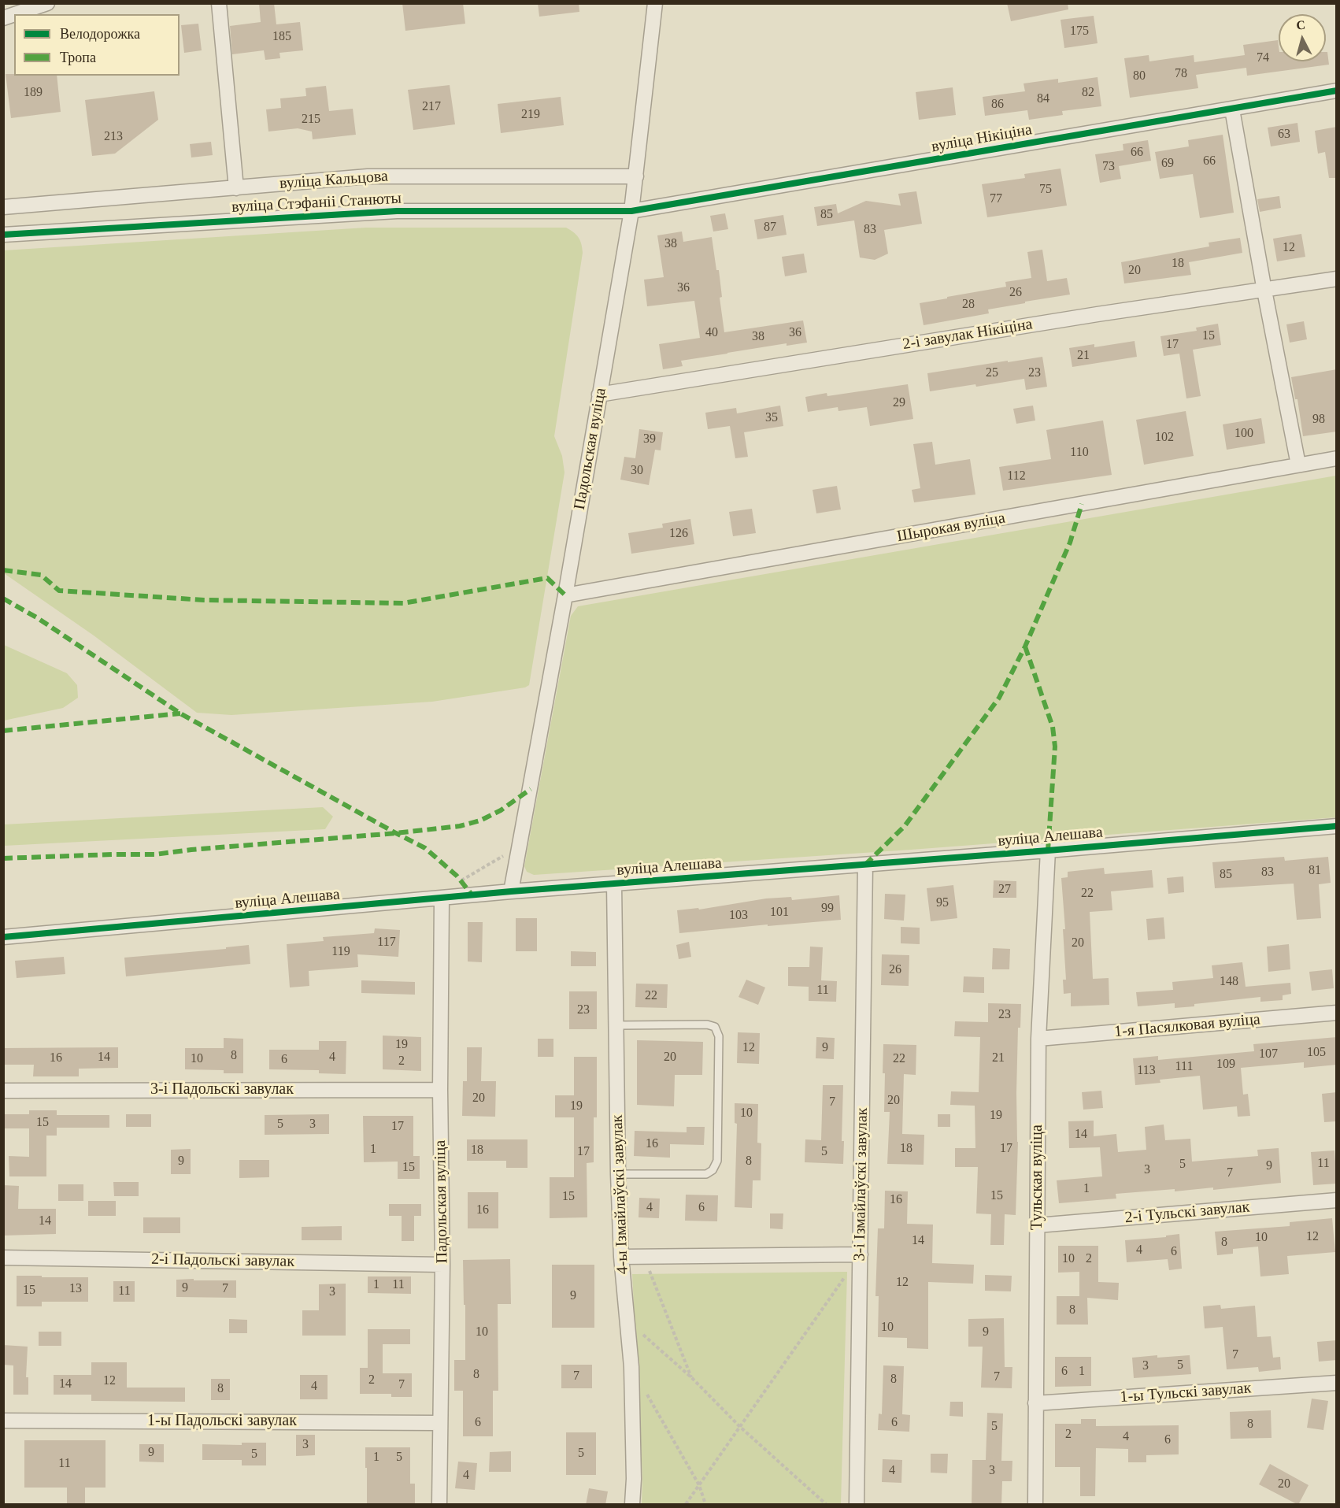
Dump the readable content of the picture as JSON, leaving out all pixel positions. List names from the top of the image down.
{
  "streets": {
    "street": [
      "вуліца Нікіціна",
      "вуліца Кальцова",
      "вуліца Стэфаніі Станюты",
      "2-і завулак Нікіціна",
      "Падольская вуліца",
      "Шырокая вуліца",
      "вуліца Алешава",
      "1-я Пасялковая вуліца",
      "3-і Падольскі завулак",
      "Тульская вуліца",
      "3-і Ізмайлаўскі завулак",
      "4-ы Ізмайлаўскі завулак",
      "2-і Тульскі завулак",
      "2-і Падольскі завулак",
      "1-ы Тульскі завулак",
      "1-ы Падольскі завулак"
    ]
  },
  "crossings": [
    ["вуліца Нікіціна", "вуліца Стэфаніі Станюты"],
    ["вуліца Нікіціна", "Падольская вуліца"],
    ["вуліца Кальцова", "Падольская вуліца"],
    ["вуліца Стэфаніі Станюты", "Падольская вуліца"],
    ["2-і завулак Нікіціна", "Падольская вуліца"],
    ["Падольская вуліца", "Шырокая вуліца"],
    ["Падольская вуліца", "вуліца Алешава"],
    ["Падольская вуліца", "3-і Падольскі завулак"],
    ["Падольская вуліца", "2-і Падольскі завулак"],
    ["Падольская вуліца", "1-ы Падольскі завулак"],
    ["вуліца Алешава", "Тульская вуліца"],
    ["вуліца Алешава", "3-і Ізмайлаўскі завулак"],
    ["вуліца Алешава", "4-ы Ізмайлаўскі завулак"],
    ["1-я Пасялковая вуліца", "Тульская вуліца"],
    ["Тульская вуліца", "2-і Тульскі завулак"],
    ["Тульская вуліца", "1-ы Тульскі завулак"]
  ],
  "house_numbers": [
    "175",
    "185",
    "74",
    "78",
    "80",
    "189",
    "82",
    "84",
    "86",
    "217",
    "219",
    "215",
    "63",
    "213",
    "66",
    "66",
    "69",
    "73",
    "75",
    "77",
    "85",
    "87",
    "83",
    "38",
    "12",
    "18",
    "20",
    "36",
    "26",
    "28",
    "40",
    "36",
    "15",
    "38",
    "17",
    "21",
    "25",
    "23",
    "29",
    "35",
    "98",
    "100",
    "102",
    "39",
    "110",
    "30",
    "112",
    "126",
    "81",
    "83",
    "85",
    "27",
    "22",
    "95",
    "99",
    "101",
    "103",
    "117",
    "20",
    "119",
    "26",
    "148",
    "11",
    "22",
    "23",
    "23",
    "19",
    "12",
    "9",
    "105",
    "107",
    "8",
    "14",
    "4",
    "20",
    "16",
    "21",
    "10",
    "22",
    "6",
    "2",
    "109",
    "111",
    "113",
    "20",
    "20",
    "7",
    "19",
    "10",
    "19",
    "15",
    "5",
    "3",
    "17",
    "14",
    "16",
    "18",
    "17",
    "1",
    "18",
    "17",
    "5",
    "9",
    "8",
    "11",
    "5",
    "9",
    "15",
    "3",
    "7",
    "1",
    "15",
    "15",
    "16",
    "4",
    "6",
    "16",
    "14",
    "12",
    "10",
    "14",
    "8",
    "4",
    "6",
    "10",
    "2",
    "12",
    "1",
    "11",
    "9",
    "13",
    "7",
    "15",
    "11",
    "3",
    "9",
    "8",
    "10",
    "10",
    "9",
    "7",
    "5",
    "3",
    "6",
    "1",
    "8",
    "7",
    "7",
    "8",
    "2",
    "12",
    "14",
    "7",
    "4",
    "8",
    "6",
    "6",
    "8",
    "5",
    "2",
    "4",
    "6",
    "3",
    "9",
    "5",
    "5",
    "1",
    "5",
    "11",
    "4",
    "3",
    "4",
    "20"
  ],
  "legend": ["Велодорожка", "Тропа"],
  "north": "top"
}
